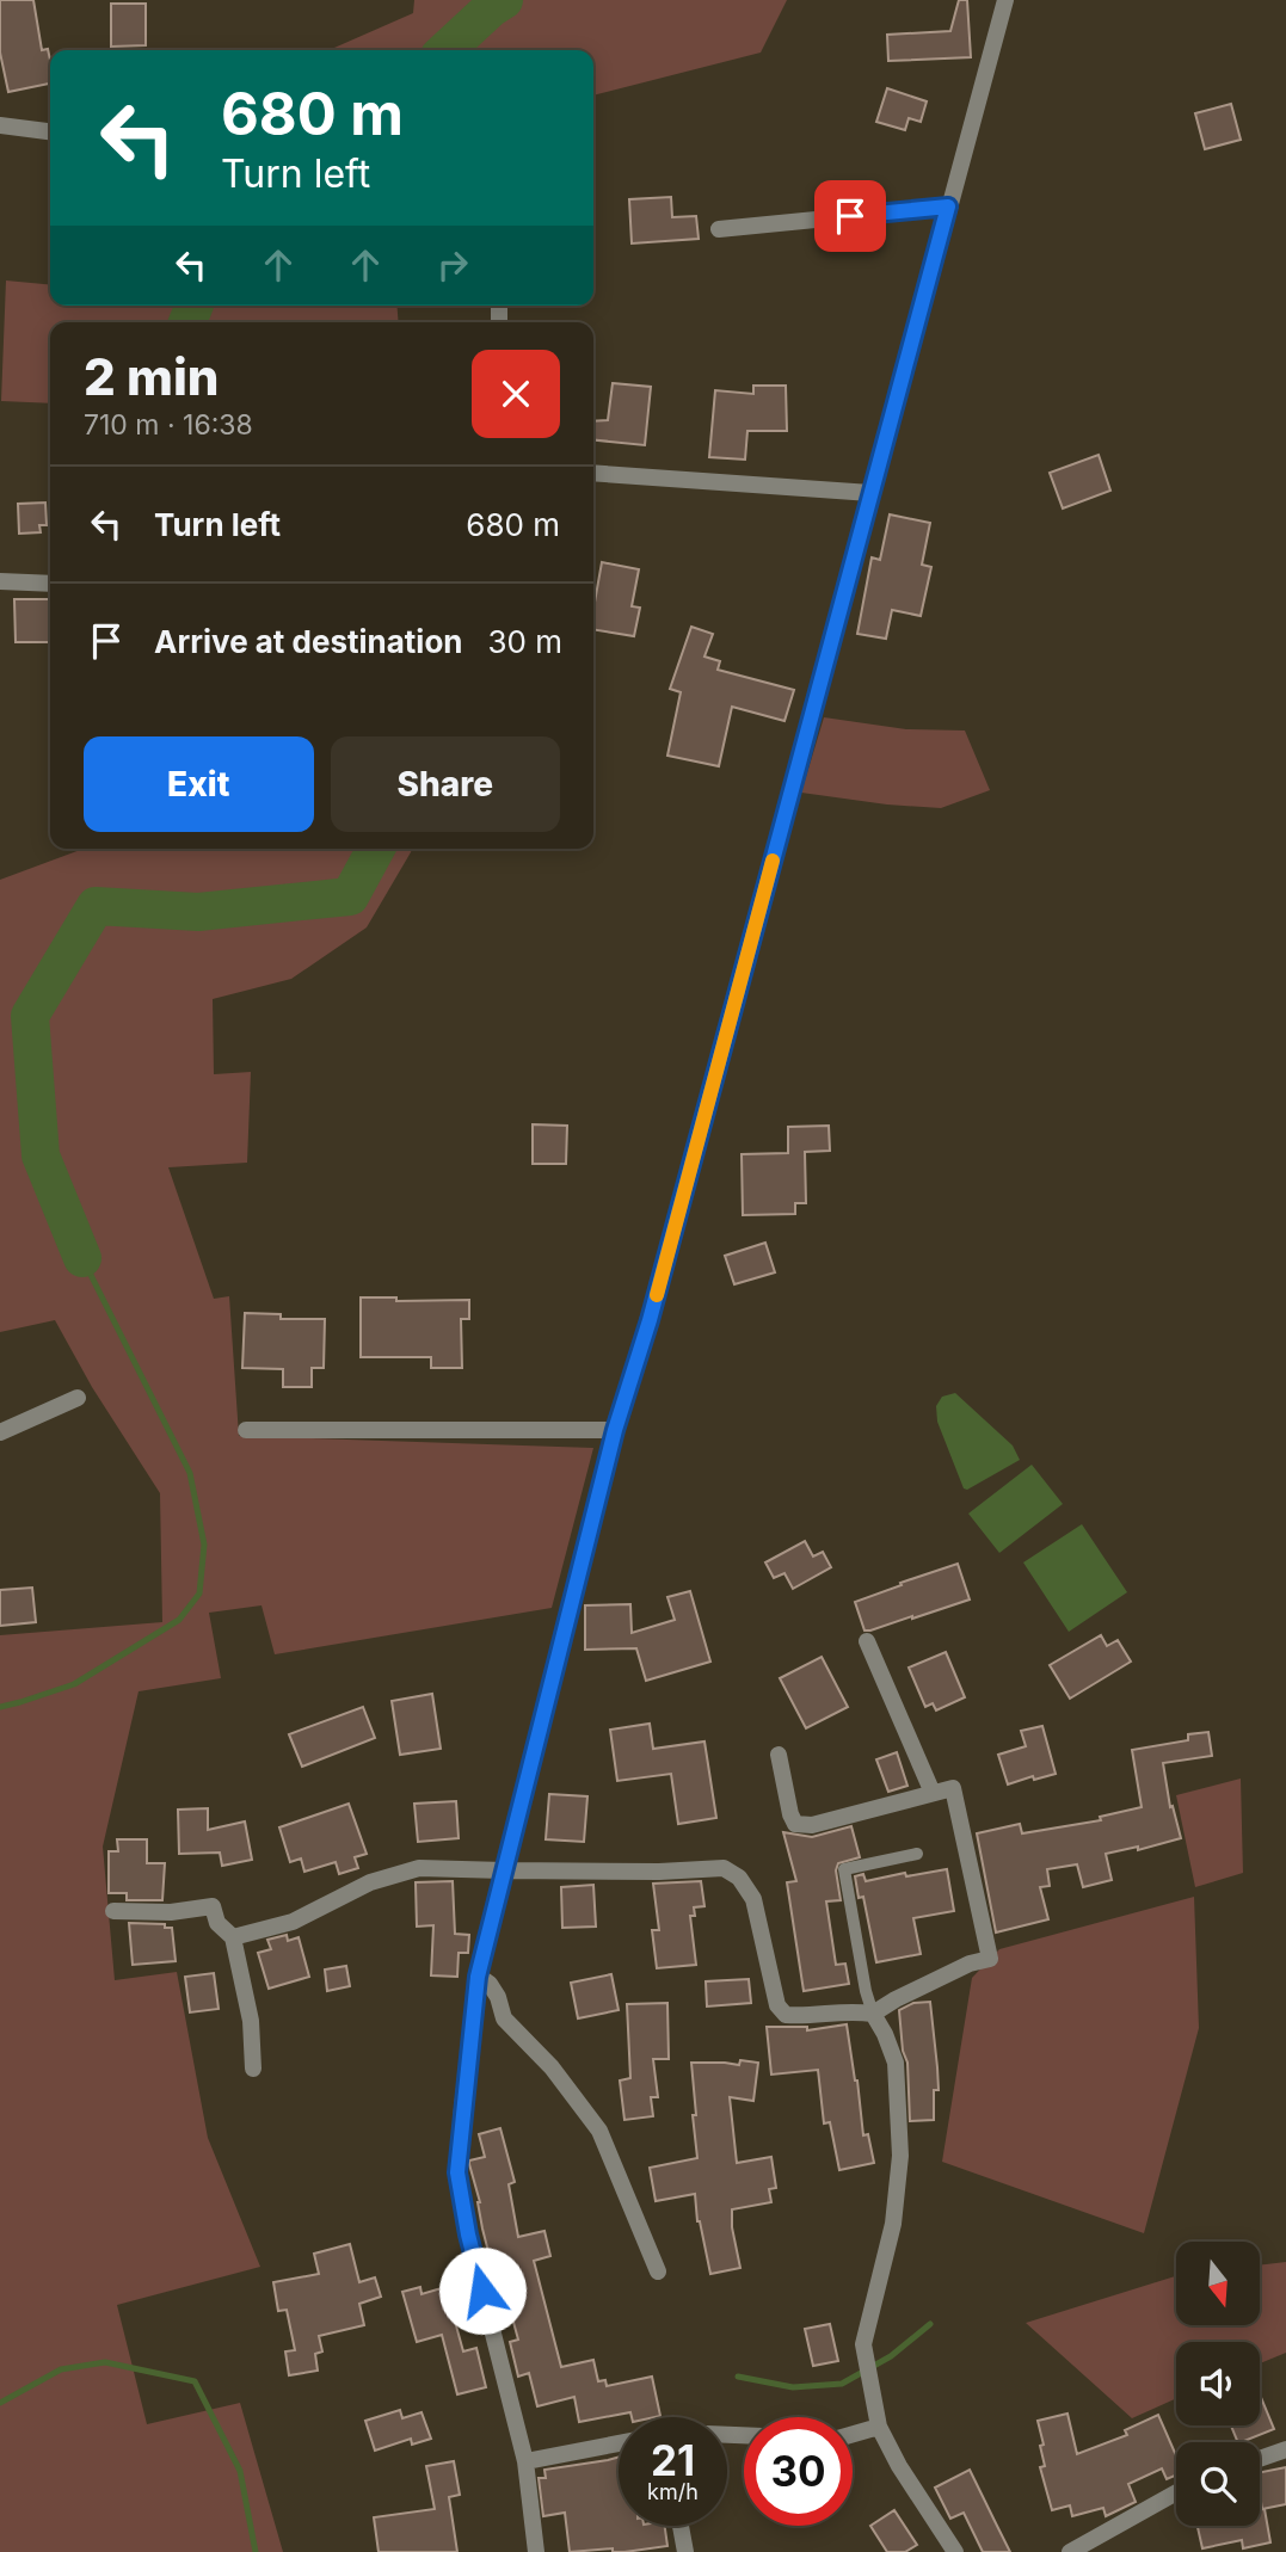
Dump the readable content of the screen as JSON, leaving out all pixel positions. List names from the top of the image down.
{
  "north": "bottom",
  "page": {
    "turn": ["680 m", "Turn left"],
    "heading": ["2 min", "710 m · 16:38"],
    "list": [
      {
        "name": "Turn left",
        "value": "680 m"
      },
      {
        "name": "Arrive at destination",
        "value": "30 m"
      }
    ],
    "buttons": ["Exit", "Share"],
    "speed": "21 km/h",
    "limit": "30"
  }
}
